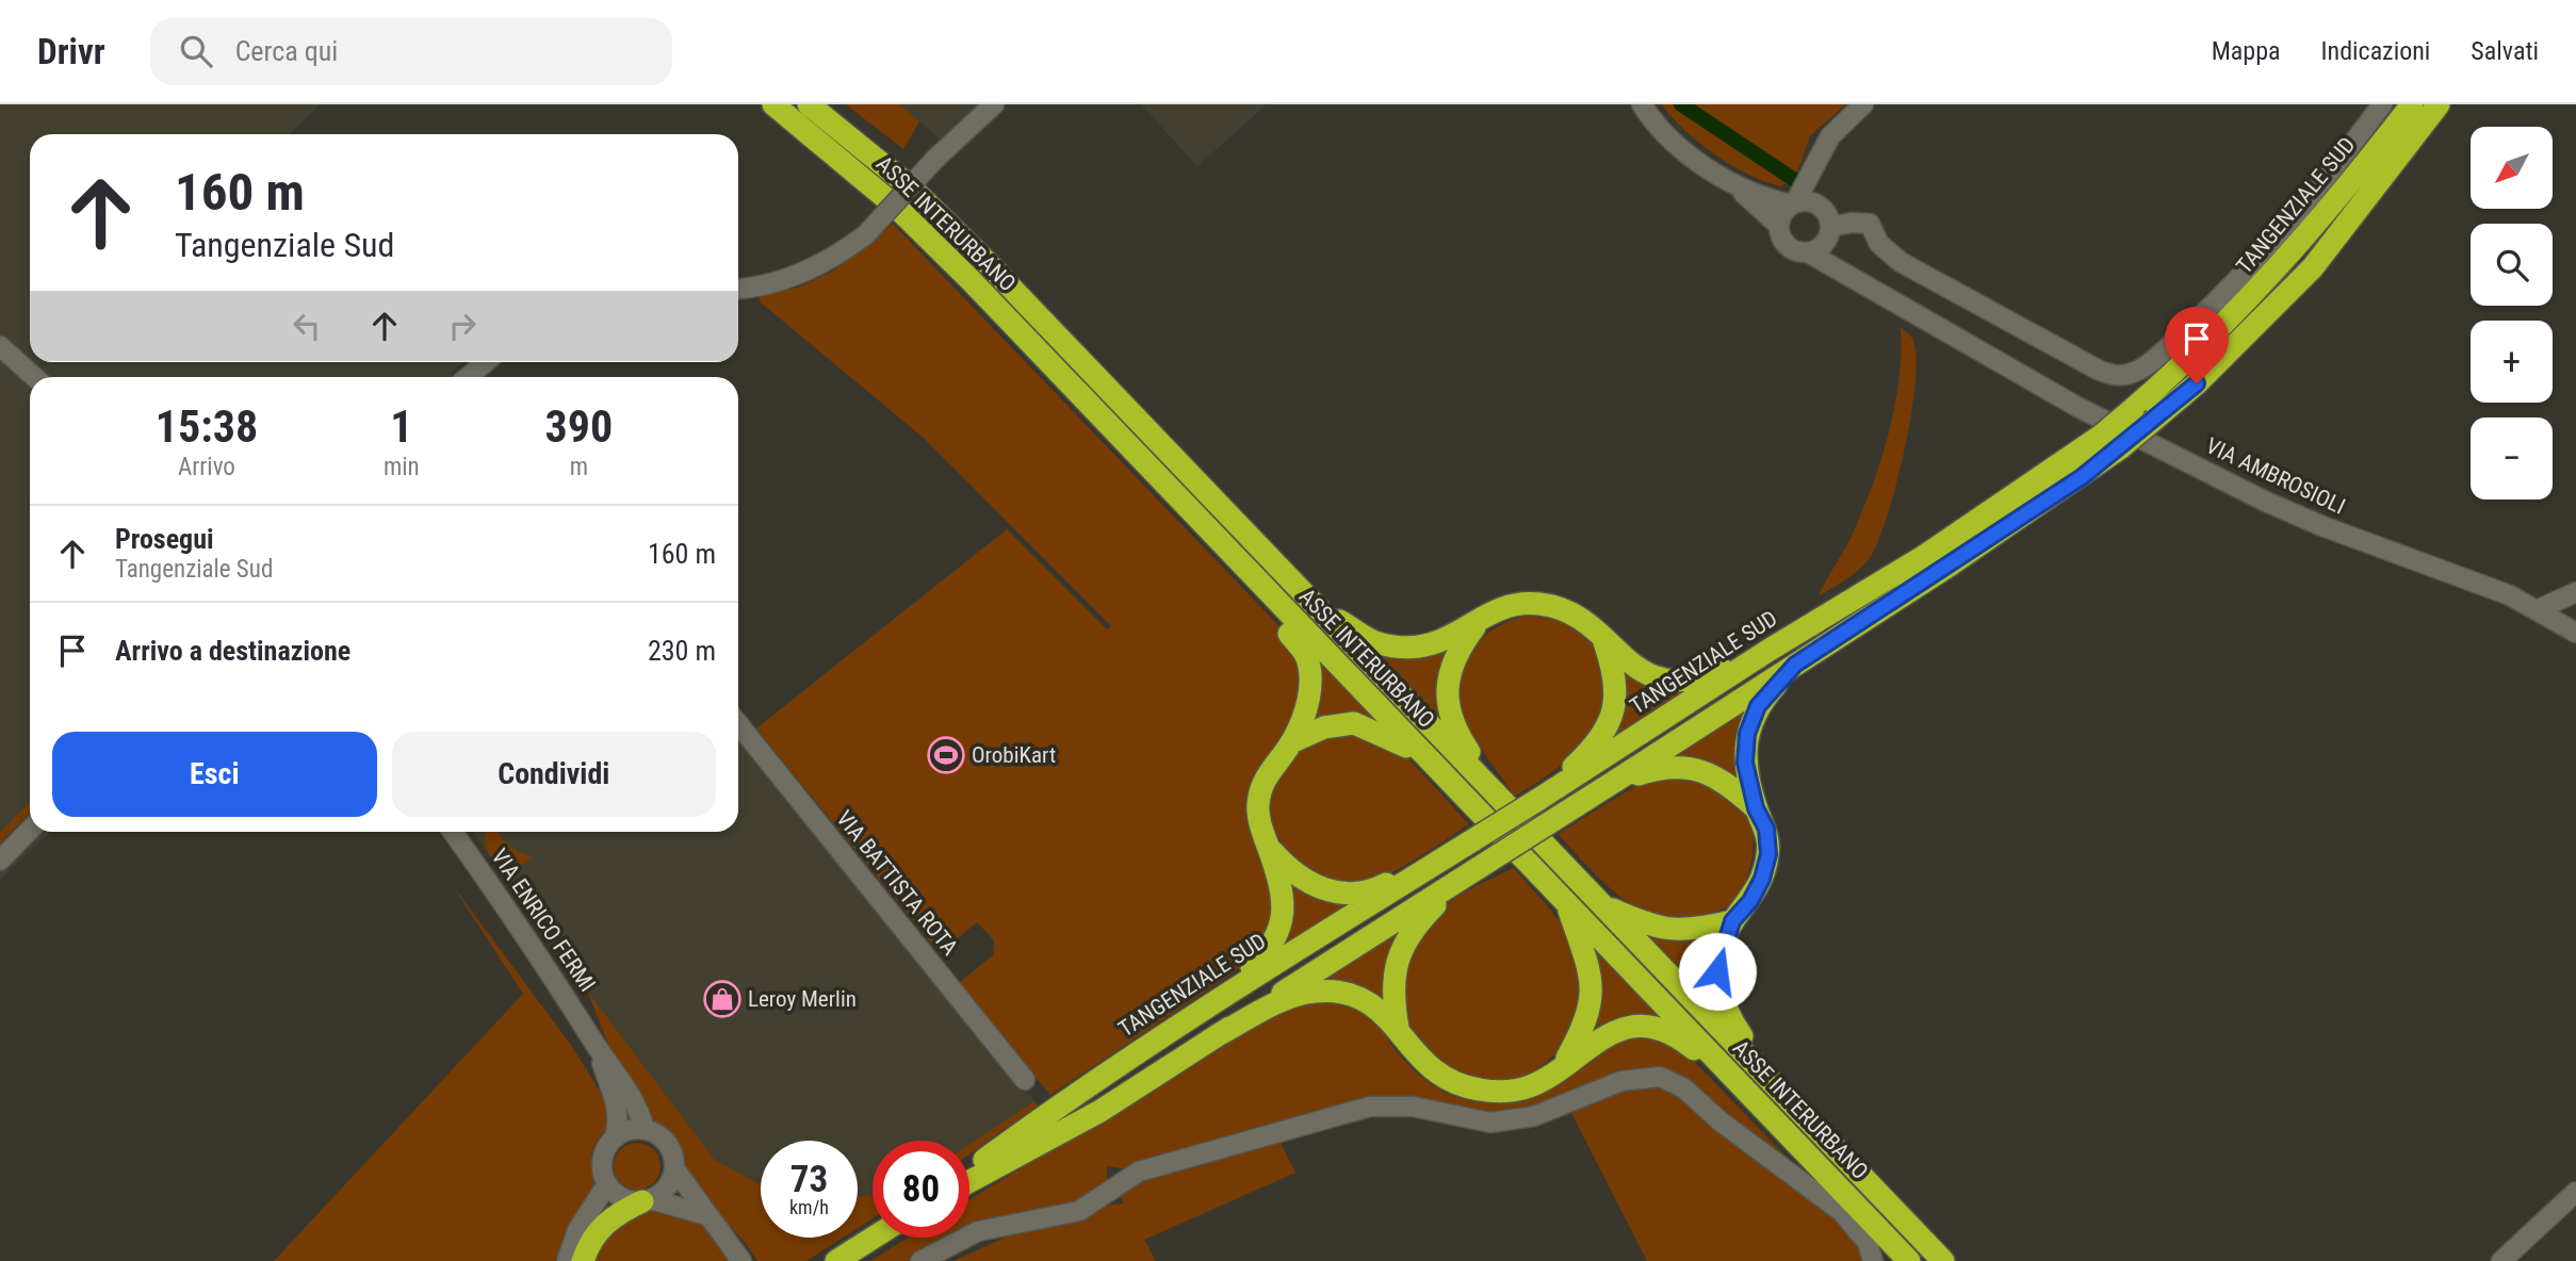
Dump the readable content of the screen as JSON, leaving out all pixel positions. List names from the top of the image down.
{
  "streets": {
    "highway": ["TANGENZIALE SUD", "ASSE INTERURBANO"],
    "street": ["VIA AMBROSIOLI", "VIA BATTISTA ROTA", "VIA ENRICO FERMI"]
  },
  "places": {
    "sports": ["OrobiKart"],
    "shop": ["Leroy Merlin"]
  },
  "north": "bottom left",
  "page": {
    "header": "Drivr",
    "search": "Cerca qui",
    "nav": ["Mappa", "Indicazioni", "Salvati"],
    "map_buttons": ["+", "−"],
    "turn": ["160 m", "Tangenziale Sud"],
    "eta": [
      "15:38",
      "Arrivo",
      "1",
      "min",
      "390",
      "m"
    ],
    "list": [
      {
        "name": "Prosegui",
        "note": "Tangenziale Sud",
        "value": "160 m"
      },
      {
        "name": "Arrivo a destinazione",
        "value": "230 m"
      }
    ],
    "buttons": ["Esci", "Condividi"],
    "speed": "73 km/h",
    "limit": "80"
  }
}
